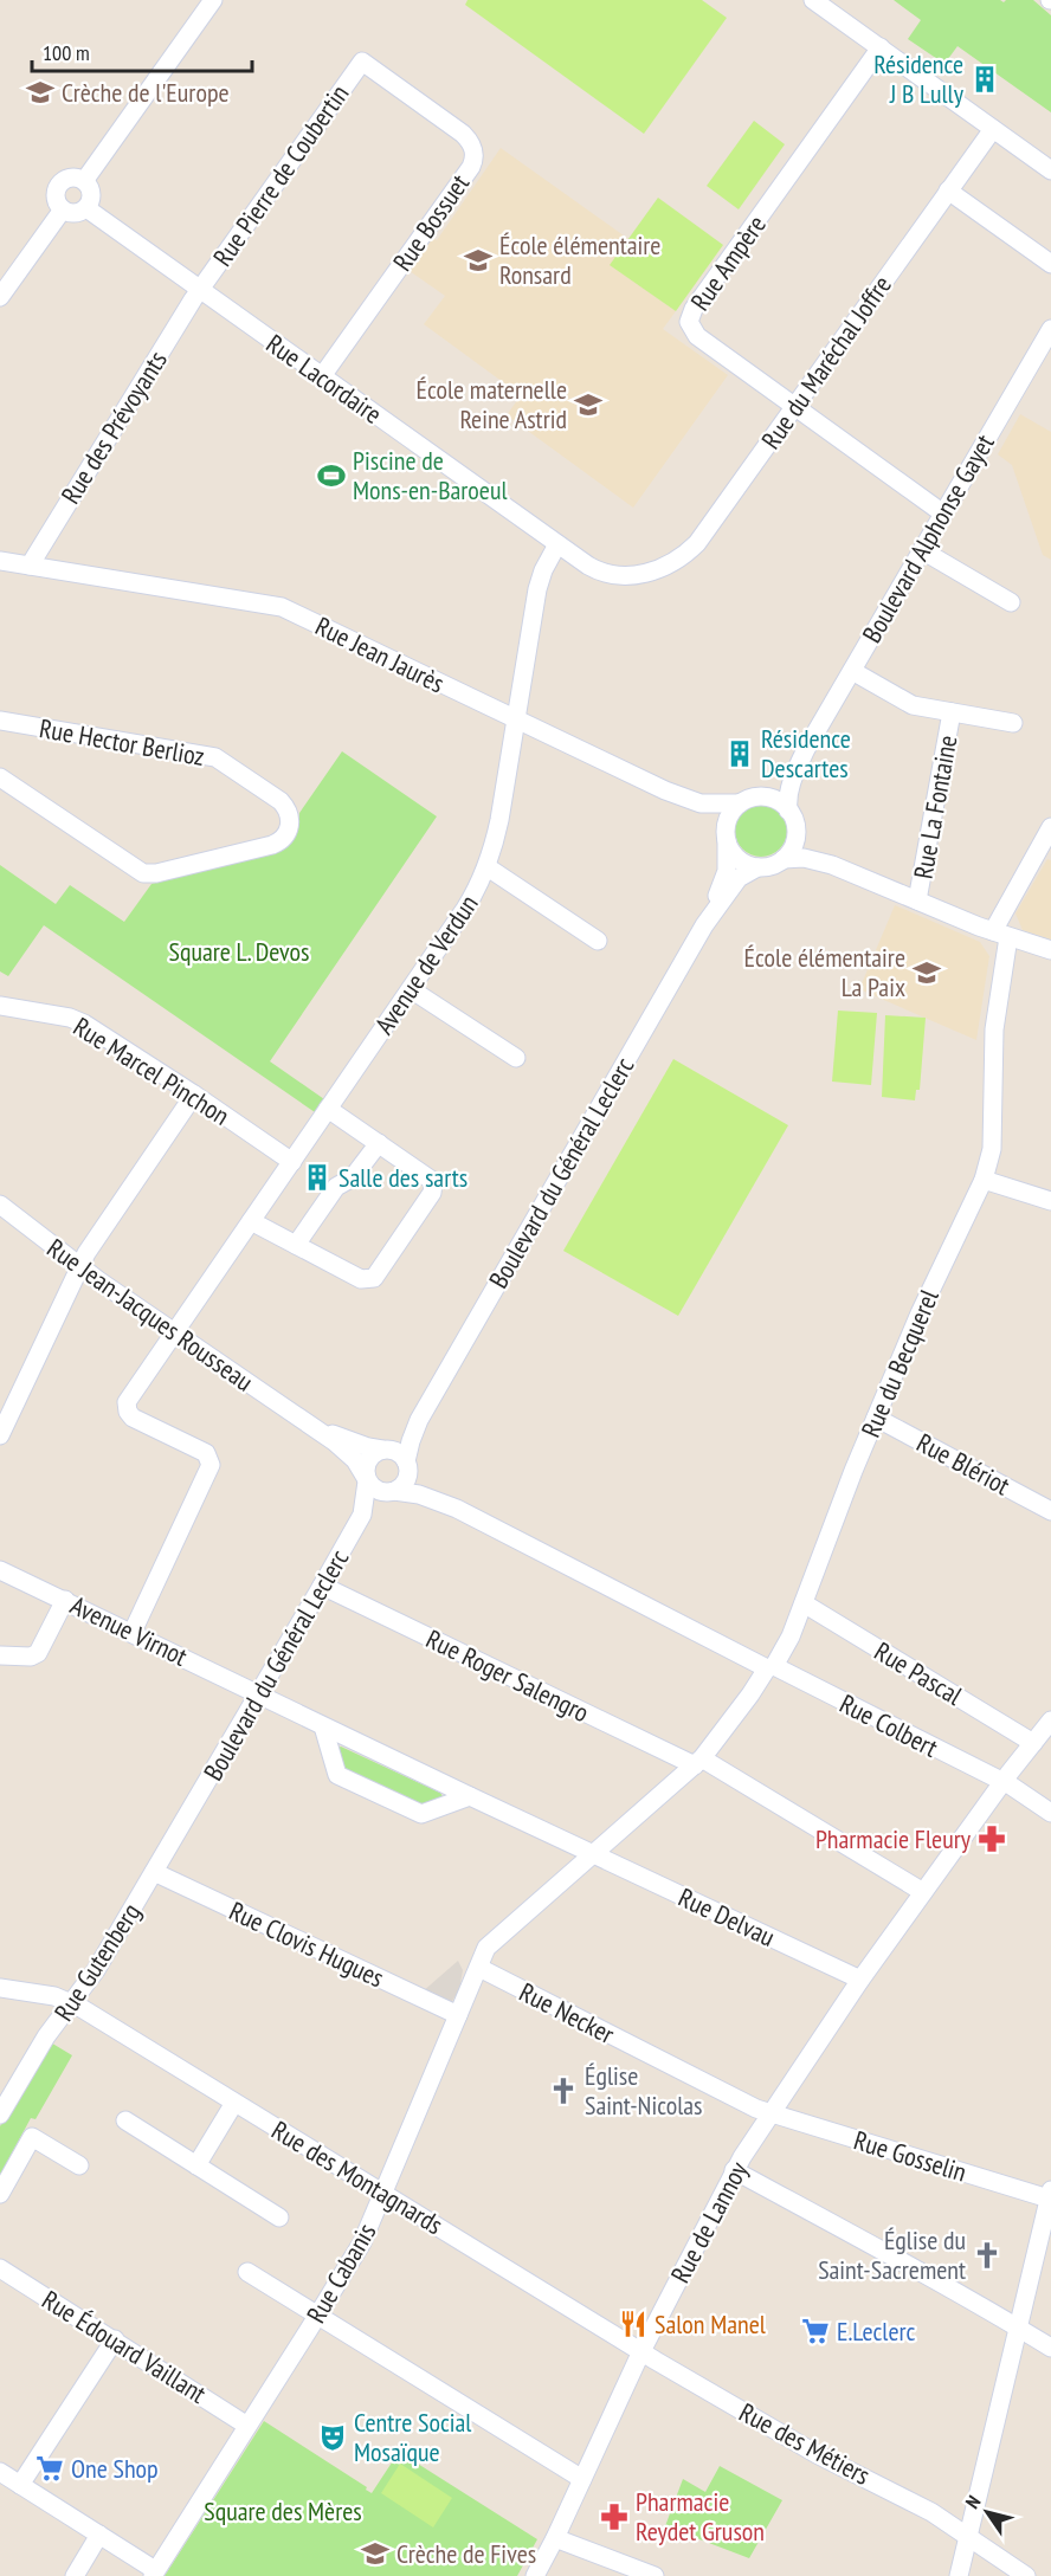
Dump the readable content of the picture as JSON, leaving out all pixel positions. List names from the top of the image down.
{
  "streets": {
    "street": [
      "Rue Pierre de Coubertin",
      "Rue Bossuet",
      "Rue Ampère",
      "Rue du Maréchal Joffre",
      "Rue Lacordaire",
      "Rue des Prévoyants",
      "Boulevard Alphonse Gayet",
      "Rue Jean Jaurès",
      "Rue Hector Berlioz",
      "Rue La Fontaine",
      "Avenue de Verdun",
      "Rue Marcel Pinchon",
      "Boulevard du Général Leclerc",
      "Rue Jean-Jacques Rousseau",
      "Rue du Becquerel",
      "Rue Blériot",
      "Avenue Virnot",
      "Rue Pascal",
      "Rue Roger Salengro",
      "Rue Colbert",
      "Rue Delvau",
      "Rue Clovis Hugues",
      "Rue Gutenberg",
      "Rue Necker",
      "Rue Gosselin",
      "Rue des Montagnards",
      "Rue de Lannoy",
      "Rue Cabanis",
      "Rue Édouard Vaillant",
      "Rue des Métiers"
    ]
  },
  "crossings": [
    ["Rue Pierre de Coubertin", "Rue Bossuet"],
    ["Rue Pierre de Coubertin", "Rue Lacordaire"],
    ["Rue Pierre de Coubertin", "Rue des Prévoyants"],
    ["Rue Bossuet", "Rue Lacordaire"],
    ["Rue Ampère", "Rue du Maréchal Joffre"],
    ["Rue Ampère", "Boulevard Alphonse Gayet"],
    ["Rue du Maréchal Joffre", "Rue Lacordaire"],
    ["Rue Lacordaire", "Rue des Prévoyants"],
    ["Rue Lacordaire", "Avenue de Verdun"],
    ["Rue des Prévoyants", "Rue Jean Jaurès"],
    ["Boulevard Alphonse Gayet", "Rue Jean Jaurès"],
    ["Boulevard Alphonse Gayet", "Boulevard du Général Leclerc"],
    ["Rue Jean Jaurès", "Avenue de Verdun"],
    ["Rue Jean Jaurès", "Boulevard du Général Leclerc"],
    ["Avenue de Verdun", "Rue Marcel Pinchon"],
    ["Avenue de Verdun", "Rue Jean-Jacques Rousseau"],
    ["Avenue de Verdun", "Avenue Virnot"],
    ["Boulevard du Général Leclerc", "Rue Jean-Jacques Rousseau"],
    ["Boulevard du Général Leclerc", "Avenue Virnot"],
    ["Boulevard du Général Leclerc", "Rue Roger Salengro"],
    ["Boulevard du Général Leclerc", "Rue Gutenberg"],
    ["Rue du Becquerel", "Rue Blériot"],
    ["Rue du Becquerel", "Rue Pascal"],
    ["Rue du Becquerel", "Rue Roger Salengro"],
    ["Rue du Becquerel", "Rue Colbert"],
    ["Rue du Becquerel", "Rue Delvau"],
    ["Rue du Becquerel", "Rue Cabanis"],
    ["Avenue Virnot", "Rue Delvau"],
    ["Rue Pascal", "Rue de Lannoy"],
    ["Rue Roger Salengro", "Rue de Lannoy"],
    ["Rue Colbert", "Rue de Lannoy"],
    ["Rue Delvau", "Rue de Lannoy"],
    ["Rue Clovis Hugues", "Rue Gutenberg"],
    ["Rue Clovis Hugues", "Rue Cabanis"],
    ["Rue Gutenberg", "Rue des Montagnards"],
    ["Rue Necker", "Rue Gosselin"],
    ["Rue Necker", "Rue de Lannoy"],
    ["Rue Necker", "Rue Cabanis"],
    ["Rue Gosselin", "Rue de Lannoy"],
    ["Rue des Montagnards", "Rue de Lannoy"],
    ["Rue des Montagnards", "Rue Cabanis"],
    ["Rue des Montagnards", "Rue des Métiers"],
    ["Rue de Lannoy", "Rue des Métiers"],
    ["Rue Cabanis", "Rue Édouard Vaillant"]
  ],
  "parks": ["Square L. Devos", "Square des Mères"],
  "places": {
    "building": ["Résidence J B Lully", "Résidence Descartes", "Salle des sarts"],
    "school or university": [
      "Crèche de l'Europe",
      "École élémentaire Ronsard",
      "École maternelle Reine Astrid",
      "École élémentaire La Paix",
      "Crèche de Fives"
    ],
    "sports": ["Piscine de Mons-en-Baroeul"],
    "pharmacy": ["Pharmacie Fleury", "Pharmacie Reydet Gruson"],
    "church": ["Église Saint-Nicolas", "Église du Saint-Sacrement"],
    "restaurant": ["Salon Manel"],
    "supermarket": ["E.Leclerc", "One Shop"],
    "theatre": ["Centre Social Mosaïque"]
  },
  "scale_bar": "100 m",
  "north": "top left"
}
